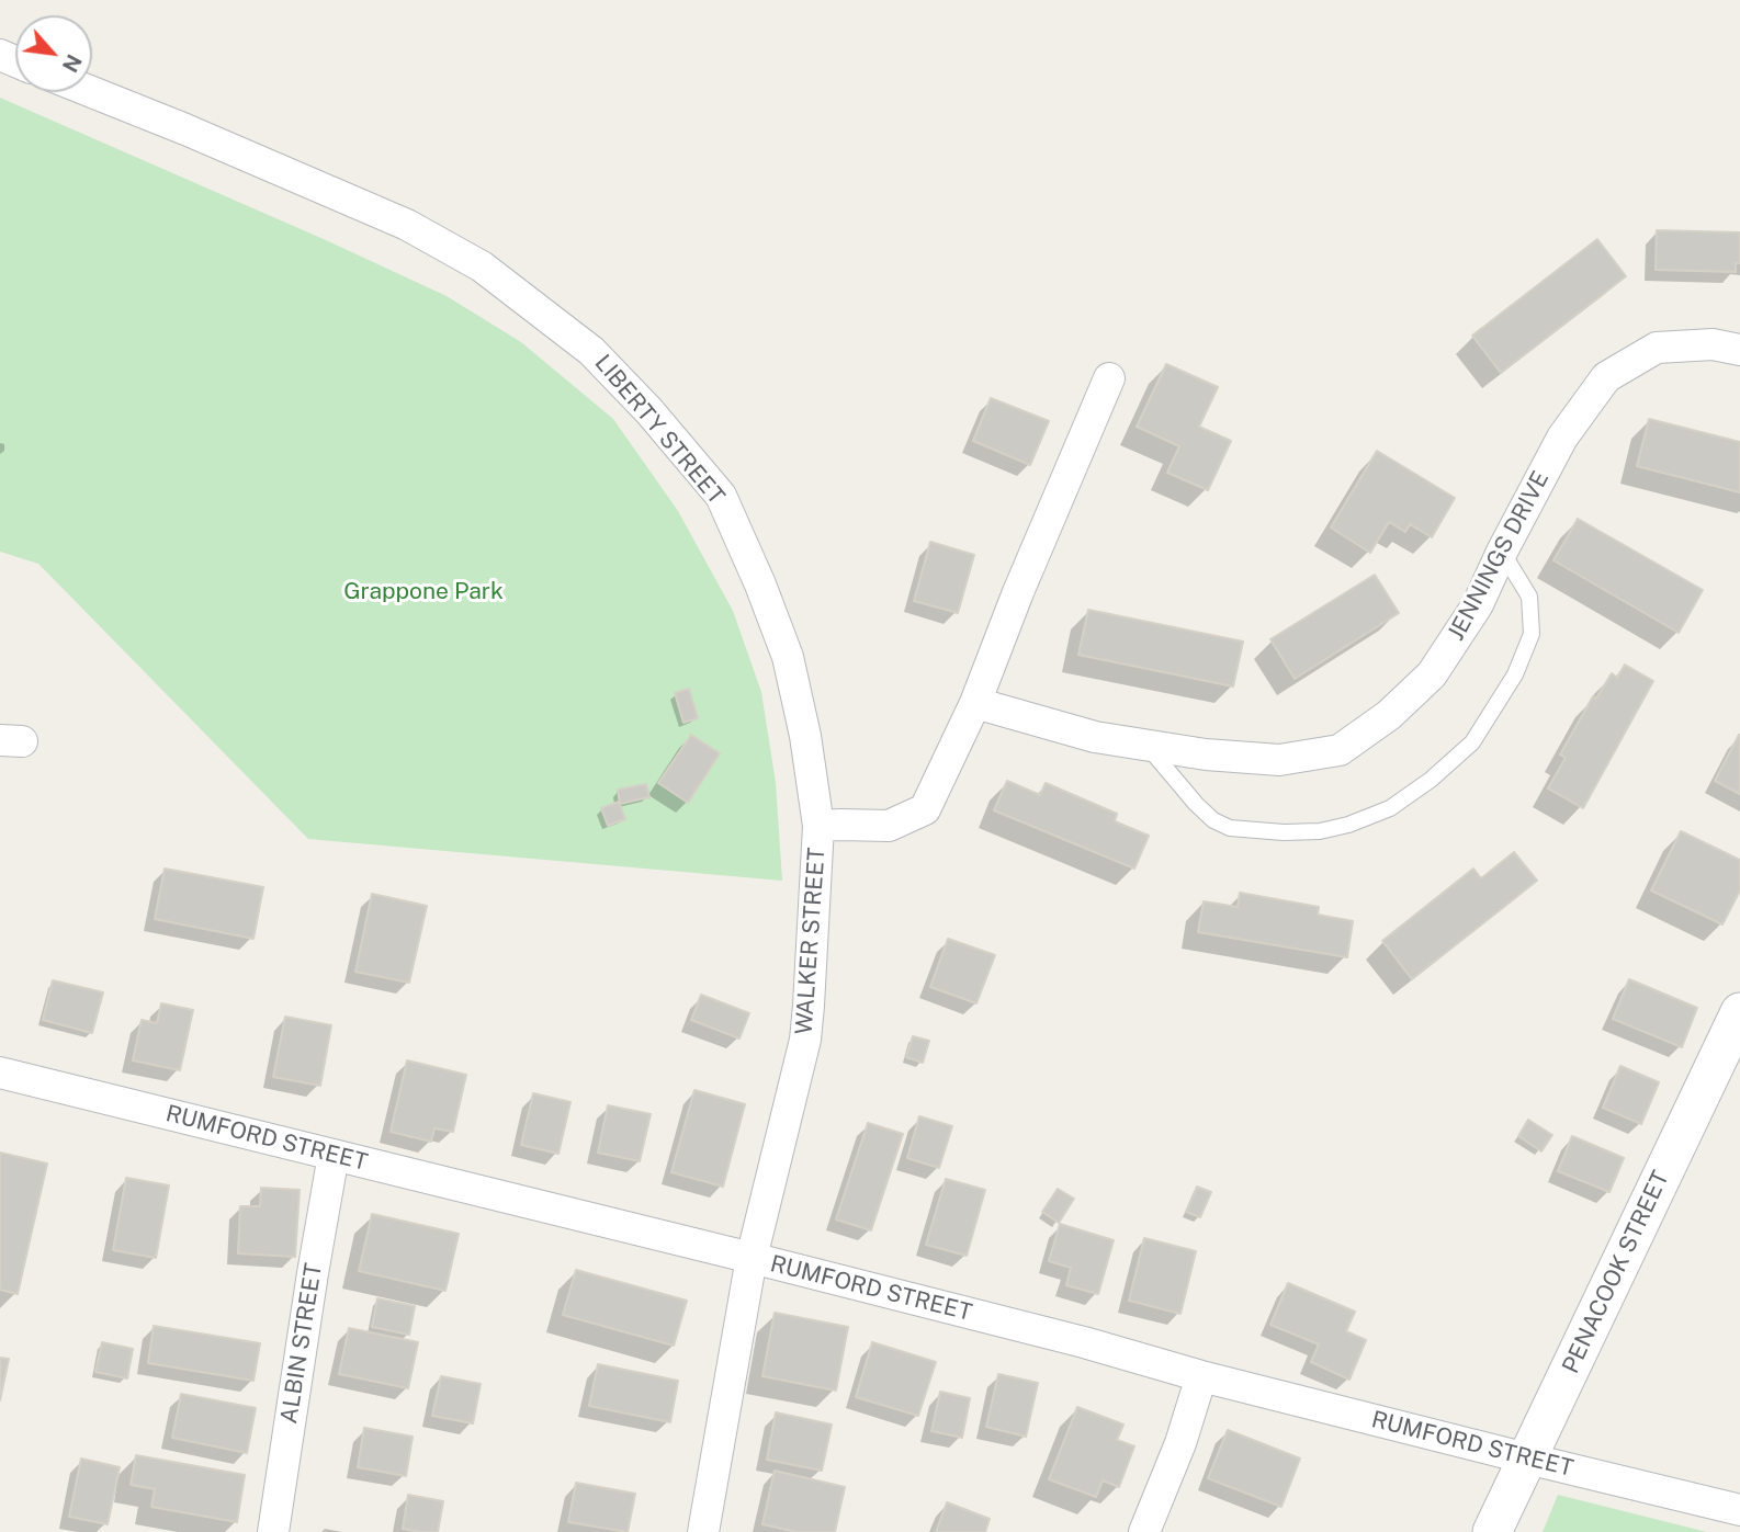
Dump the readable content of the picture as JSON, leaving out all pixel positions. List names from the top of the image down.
{
  "streets": {
    "street": [
      "LIBERTY STREET",
      "JENNINGS DRIVE",
      "WALKER STREET",
      "RUMFORD STREET",
      "PENACOOK STREET",
      "ALBIN STREET"
    ]
  },
  "crossings": [
    ["LIBERTY STREET", "WALKER STREET"],
    ["JENNINGS DRIVE", "WALKER STREET"],
    ["WALKER STREET", "RUMFORD STREET"],
    ["RUMFORD STREET", "PENACOOK STREET"],
    ["RUMFORD STREET", "ALBIN STREET"]
  ],
  "parks": ["Grappone Park"],
  "north": "bottom right"
}
